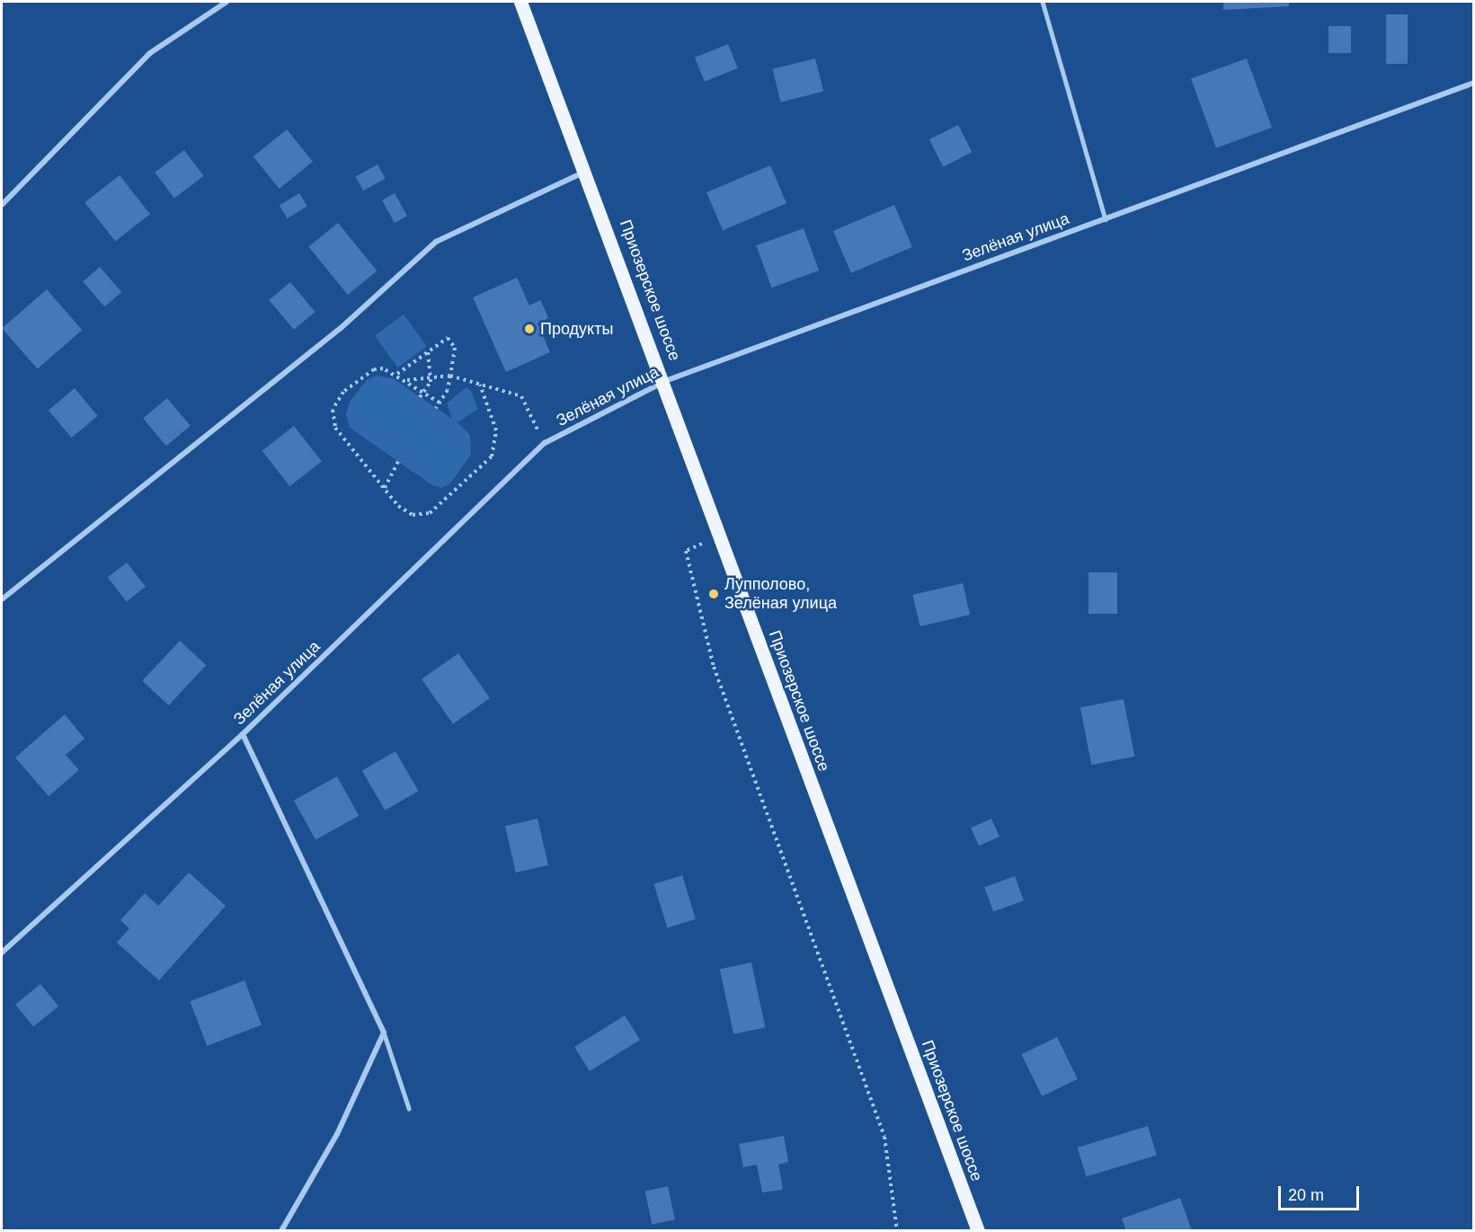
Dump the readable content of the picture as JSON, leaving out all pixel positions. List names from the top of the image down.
{
  "streets": {
    "main road": ["Приозерское шоссе"],
    "street": ["Зелёная улица"]
  },
  "crossings": [
    ["Зелёная улица", "Приозерское шоссе"]
  ],
  "places": ["Продукты", "Лупполово, Зелёная улица"],
  "scale_bar": "20 m"
}
